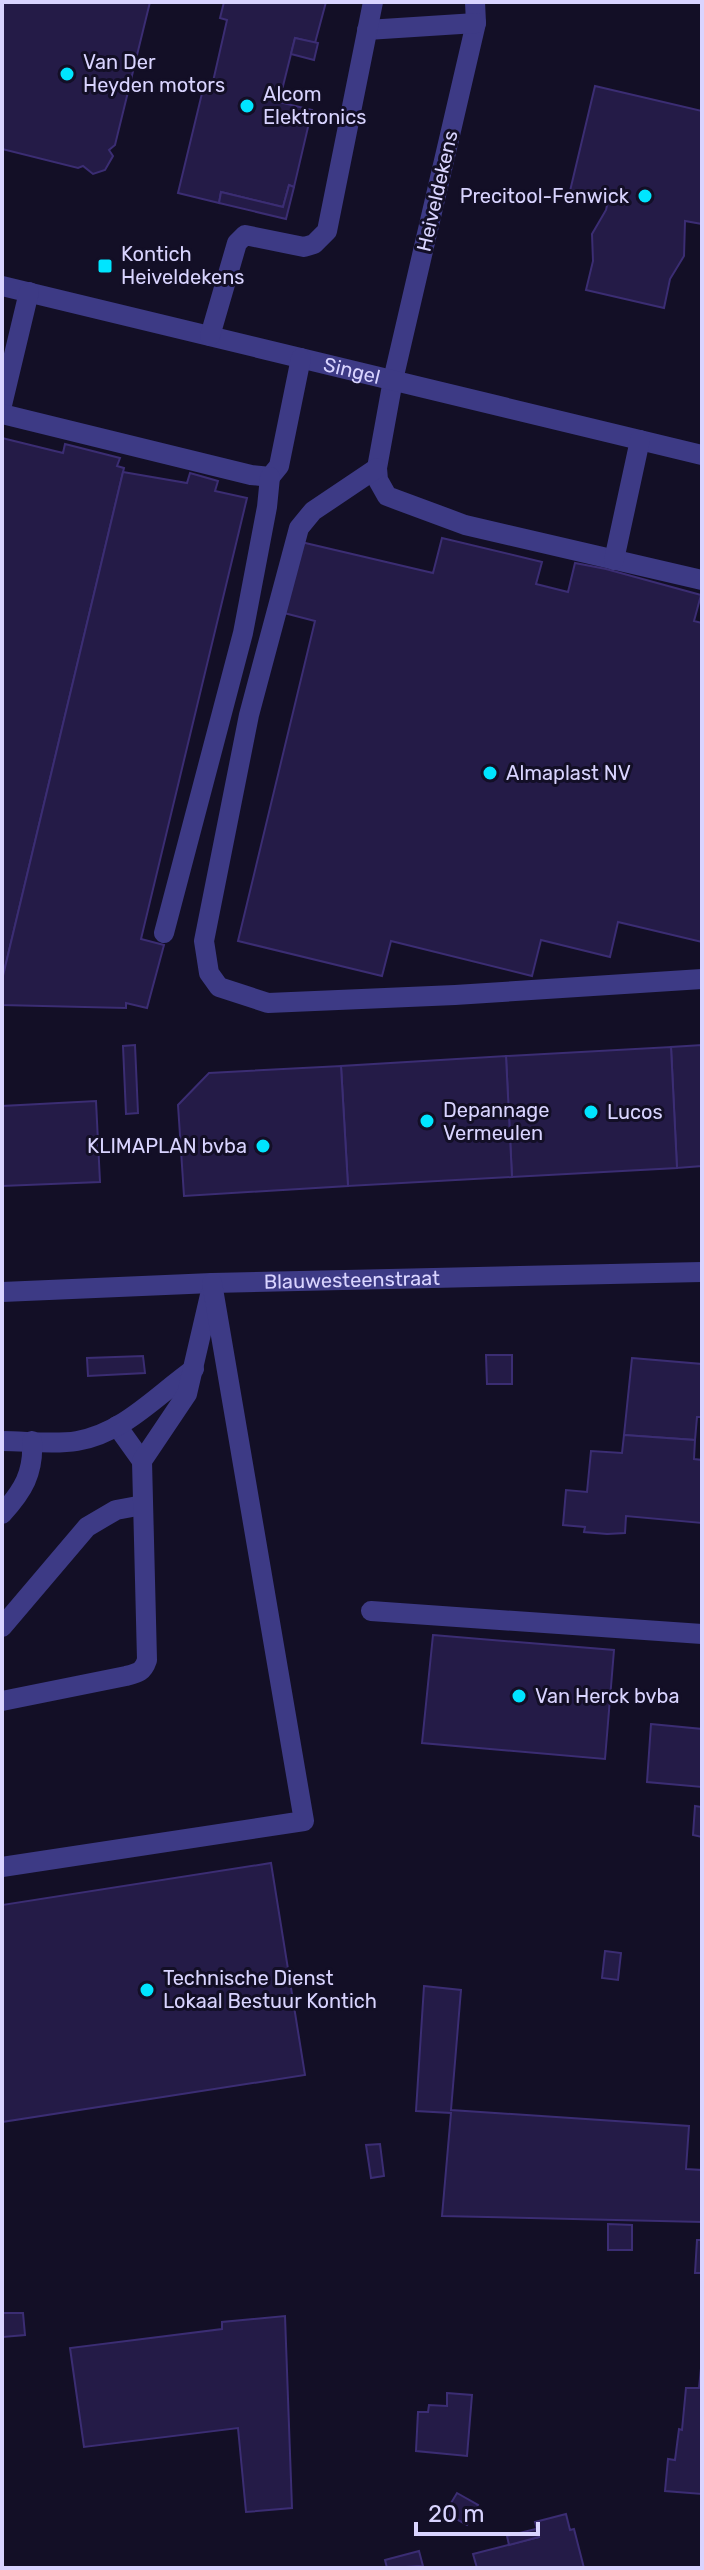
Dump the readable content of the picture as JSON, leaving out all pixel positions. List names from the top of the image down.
{
  "streets": {
    "street": ["Heiveldekens", "Singel", "Blauwesteenstraat"]
  },
  "crossings": [
    ["Heiveldekens", "Singel"]
  ],
  "places": {
    "other": [
      "Van Der Heyden motors",
      "Alcom Elektronics",
      "Precitool-Fenwick",
      "Almaplast NV",
      "Lucos",
      "Depannage Vermeulen",
      "KLIMAPLAN bvba",
      "Van Herck bvba",
      "Technische Dienst Lokaal Bestuur Kontich"
    ],
    "transit": ["Kontich Heiveldekens"]
  },
  "scale_bar": "20 m"
}
